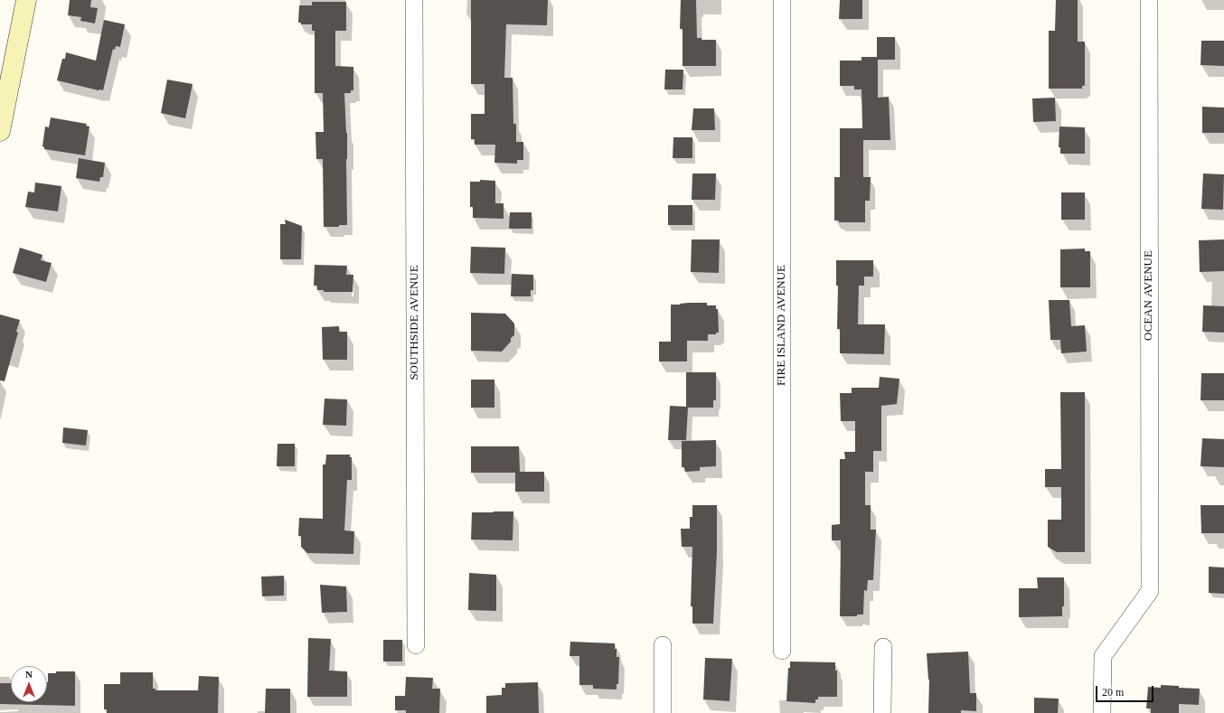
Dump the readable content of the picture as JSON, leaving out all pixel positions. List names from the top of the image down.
{
  "streets": {
    "street": ["OCEAN AVENUE", "SOUTHSIDE AVENUE", "FIRE ISLAND AVENUE"]
  },
  "scale_bar": "20 m",
  "north": "top"
}
